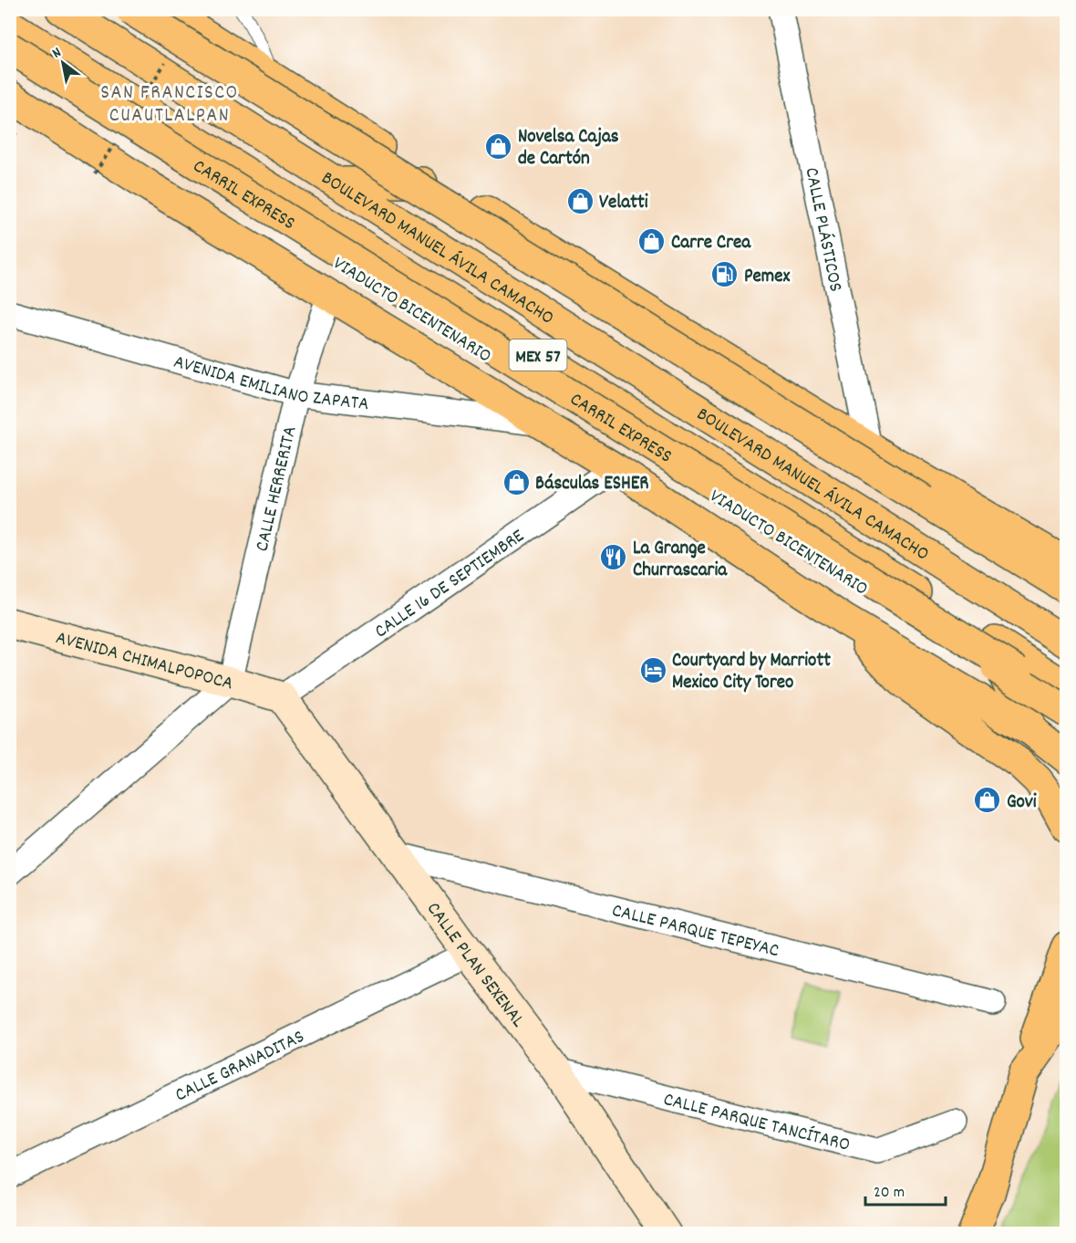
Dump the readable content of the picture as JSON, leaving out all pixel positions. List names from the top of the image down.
{
  "streets": {
    "main road": [
      "CARRIL EXPRESS",
      "BOULEVARD MANUEL ÁVILA CAMACHO",
      "VIADUCTO BICENTENARIO",
      "MEX 57",
      "AVENIDA CHIMALPOPOCA",
      "CALLE PLAN SEXENAL"
    ],
    "street": [
      "CALLE PLÁSTICOS",
      "AVENIDA EMILIANO ZAPATA",
      "CALLE HERRERITA",
      "CALLE 16 DE SEPTIEMBRE",
      "CALLE PARQUE TEPEYAC",
      "CALLE GRANADITAS",
      "CALLE PARQUE TANCÍTARO"
    ]
  },
  "crossings": [
    ["AVENIDA EMILIANO ZAPATA", "CALLE HERRERITA"],
    ["CALLE HERRERITA", "AVENIDA CHIMALPOPOCA"],
    ["CALLE 16 DE SEPTIEMBRE", "AVENIDA CHIMALPOPOCA"],
    ["CALLE 16 DE SEPTIEMBRE", "CALLE PLAN SEXENAL"],
    ["AVENIDA CHIMALPOPOCA", "CALLE PLAN SEXENAL"],
    ["CALLE PARQUE TEPEYAC", "CALLE PLAN SEXENAL"],
    ["CALLE PLAN SEXENAL", "CALLE GRANADITAS"],
    ["CALLE PLAN SEXENAL", "CALLE PARQUE TANCÍTARO"]
  ],
  "districts": ["SAN FRANCISCO CUAUTLALPAN"],
  "places": {
    "shop": [
      "Novelsa Cajas de Cartón",
      "Velatti",
      "Carre Crea",
      "Básculas ESHER",
      "Govi"
    ],
    "fuel station": ["Pemex"],
    "restaurant": ["La Grange Churrascaria"],
    "hotel": ["Courtyard by Marriott Mexico City Toreo"]
  },
  "scale_bar": "20 m",
  "north": "top left"
}
